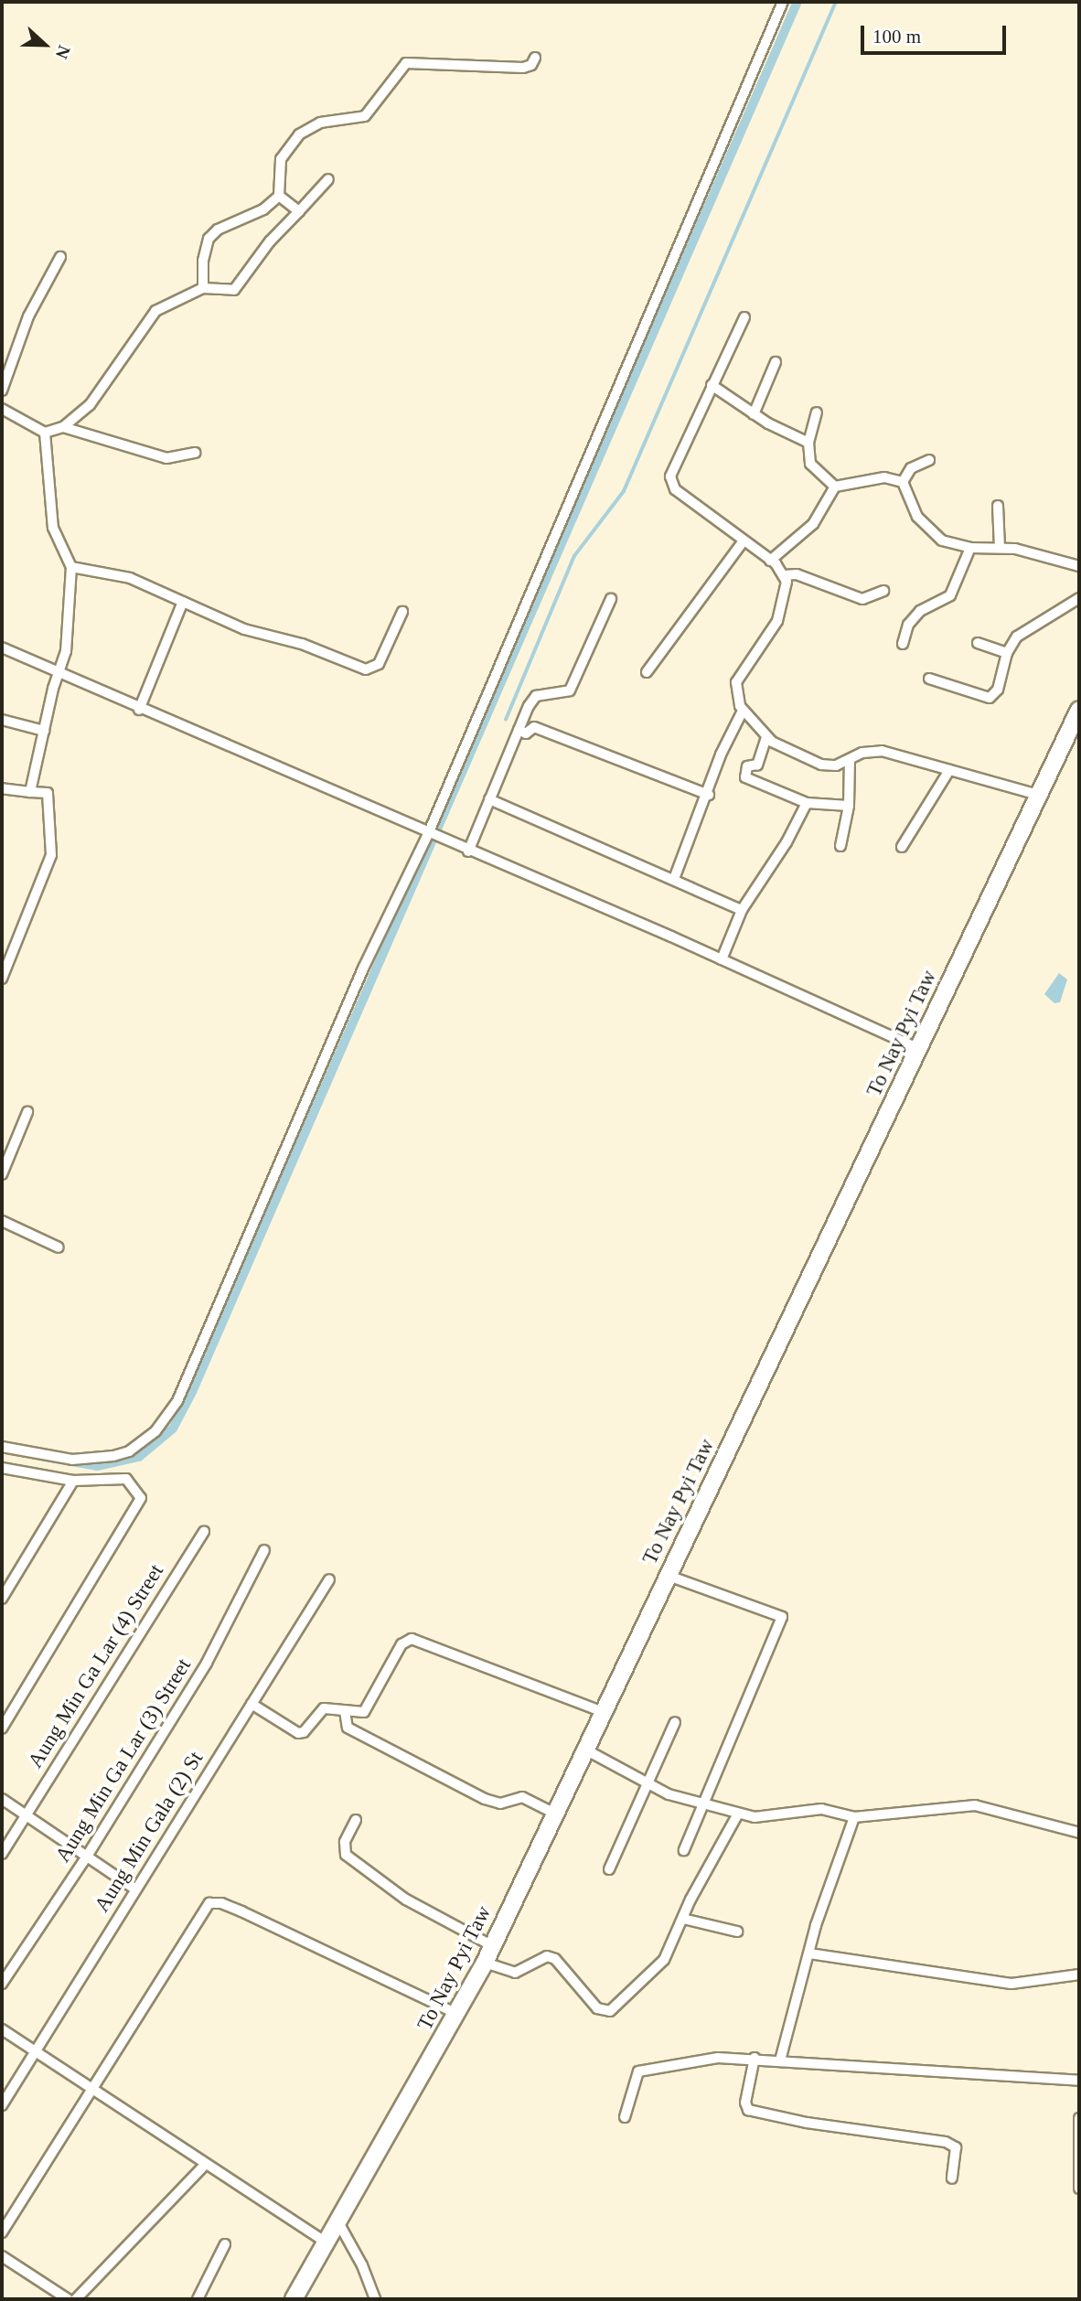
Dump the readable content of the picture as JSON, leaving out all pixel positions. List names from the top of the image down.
{
  "streets": {
    "main road": ["To Nay Pyi Taw"],
    "street": ["Aung Min Ga Lar (4) Street", "Aung Min Ga Lar (3) Street", "Aung Min Gala (2) St"]
  },
  "scale_bar": "100 m",
  "north": "right"
}
